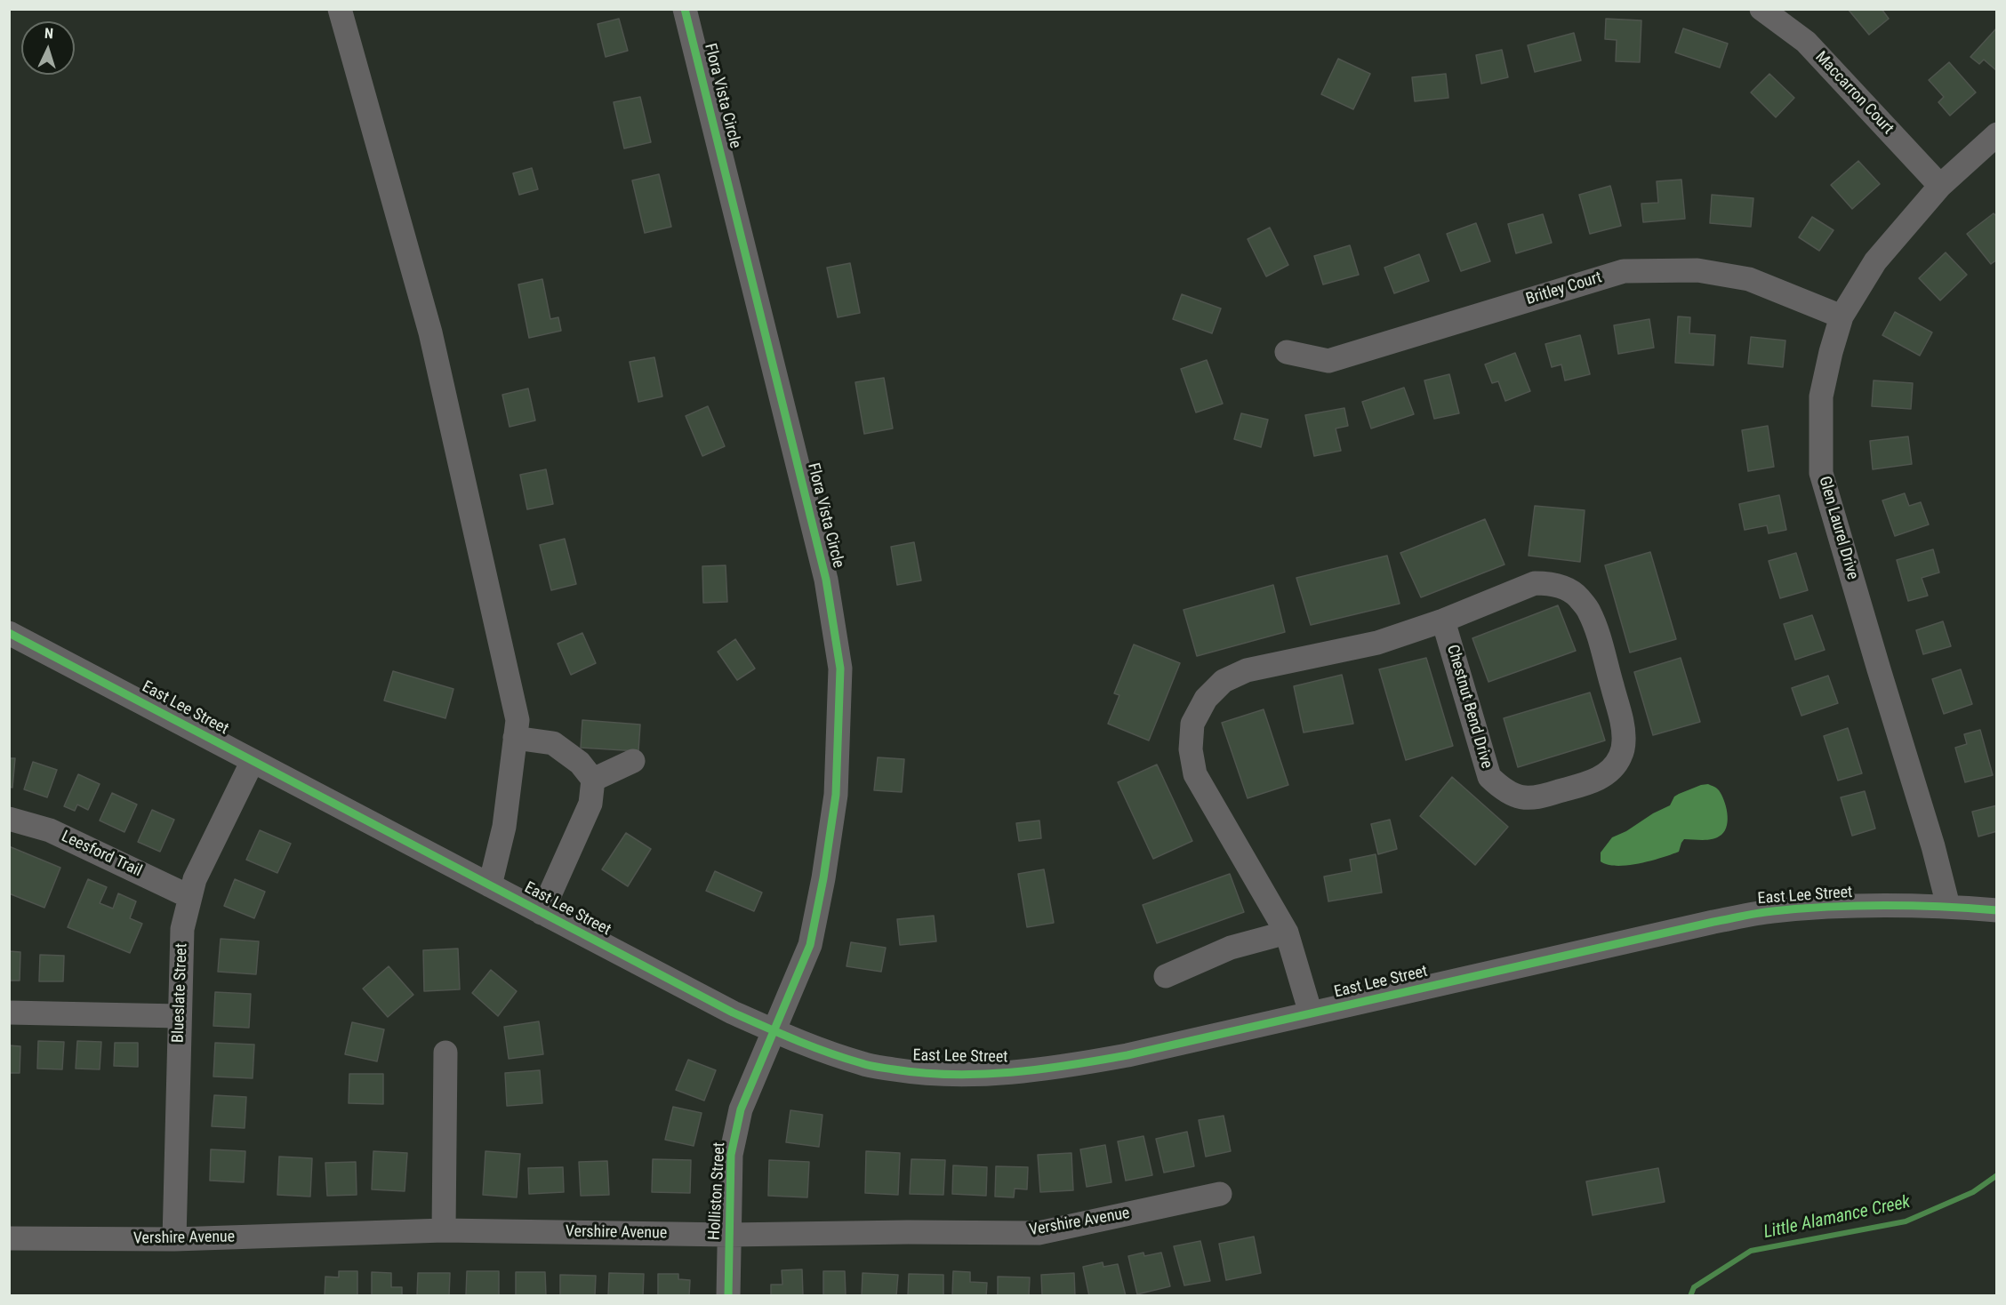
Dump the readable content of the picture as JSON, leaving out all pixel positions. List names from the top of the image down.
{
  "streets": {
    "street": [
      "Maccarron Court",
      "Flora Vista Circle",
      "Britley Court",
      "Glen Laurel Drive",
      "Chestnut Bend Drive",
      "East Lee Street",
      "Leesford Trail",
      "Blueslate Street",
      "Holliston Street",
      "Vershire Avenue"
    ]
  },
  "crossings": [
    ["Maccarron Court", "Glen Laurel Drive"],
    ["Flora Vista Circle", "East Lee Street"],
    ["Flora Vista Circle", "Holliston Street"],
    ["Britley Court", "Glen Laurel Drive"],
    ["Glen Laurel Drive", "East Lee Street"],
    ["Chestnut Bend Drive", "East Lee Street"],
    ["East Lee Street", "Blueslate Street"],
    ["East Lee Street", "Holliston Street"],
    ["Leesford Trail", "Blueslate Street"],
    ["Blueslate Street", "Vershire Avenue"],
    ["Holliston Street", "Vershire Avenue"]
  ],
  "water": ["Little Alamance Creek"],
  "north": "top"
}
